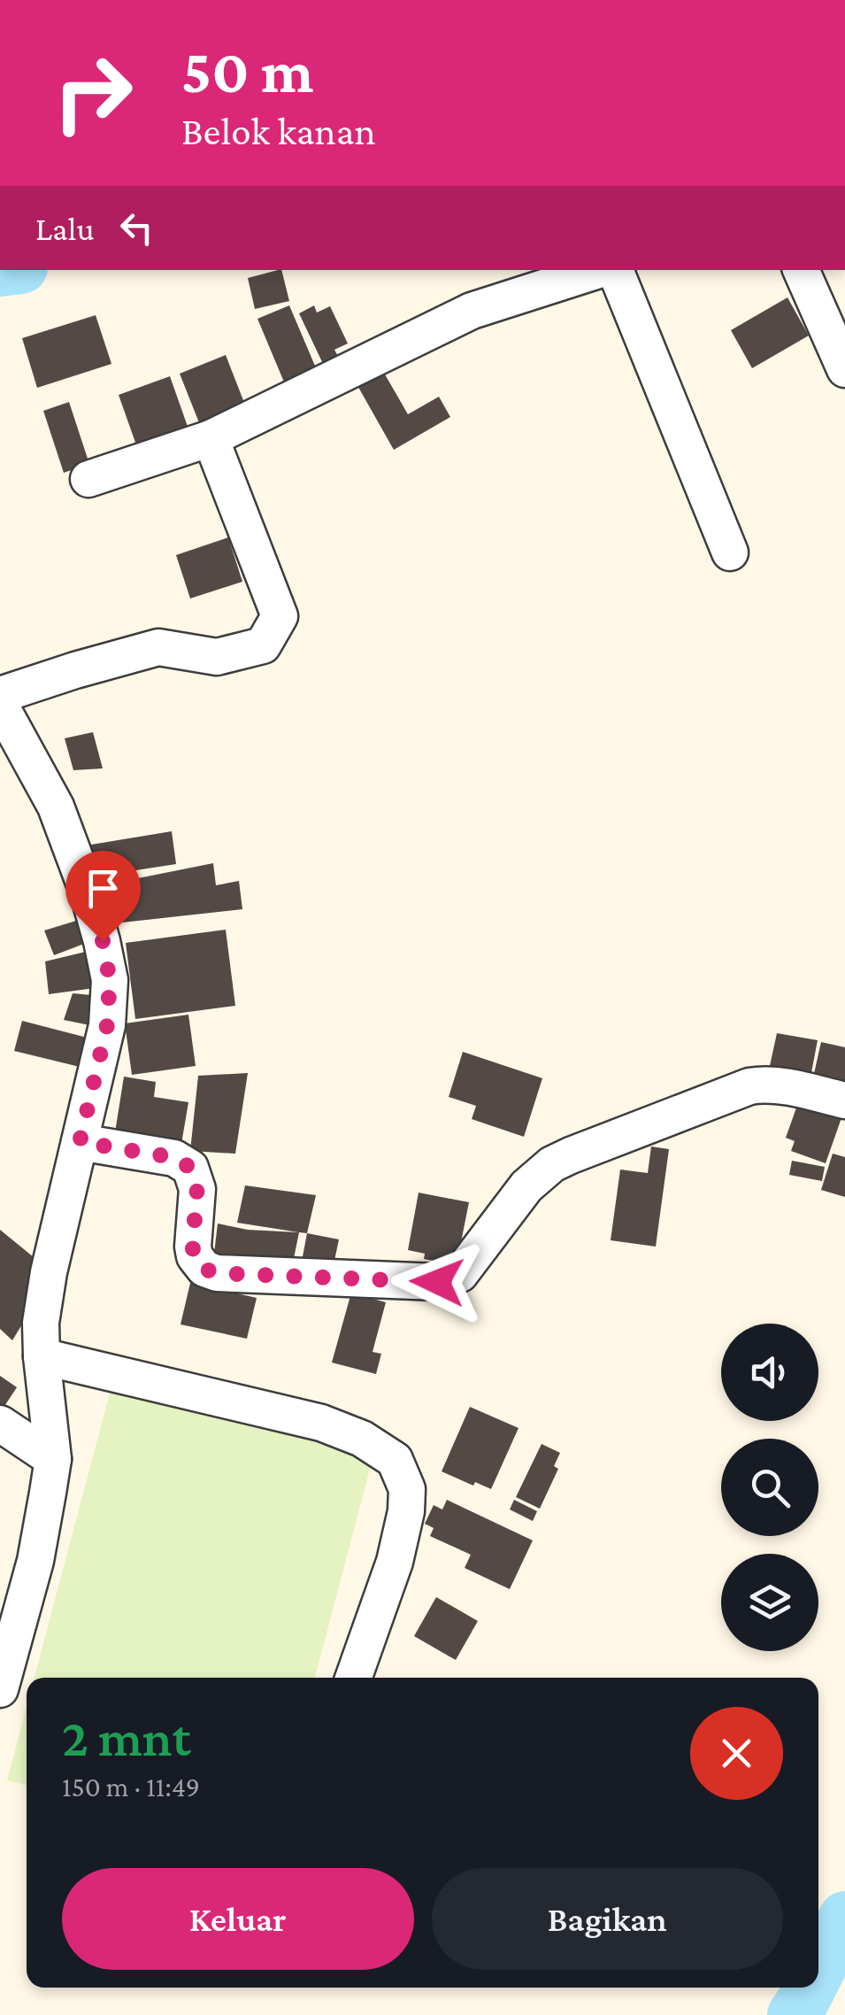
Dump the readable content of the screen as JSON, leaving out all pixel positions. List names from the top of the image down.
{
  "page": {
    "turn": ["50 m", "Belok kanan"],
    "then": "Lalu",
    "heading": ["2 mnt", "150 m · 11:49"],
    "buttons": ["Keluar", "Bagikan"]
  }
}
